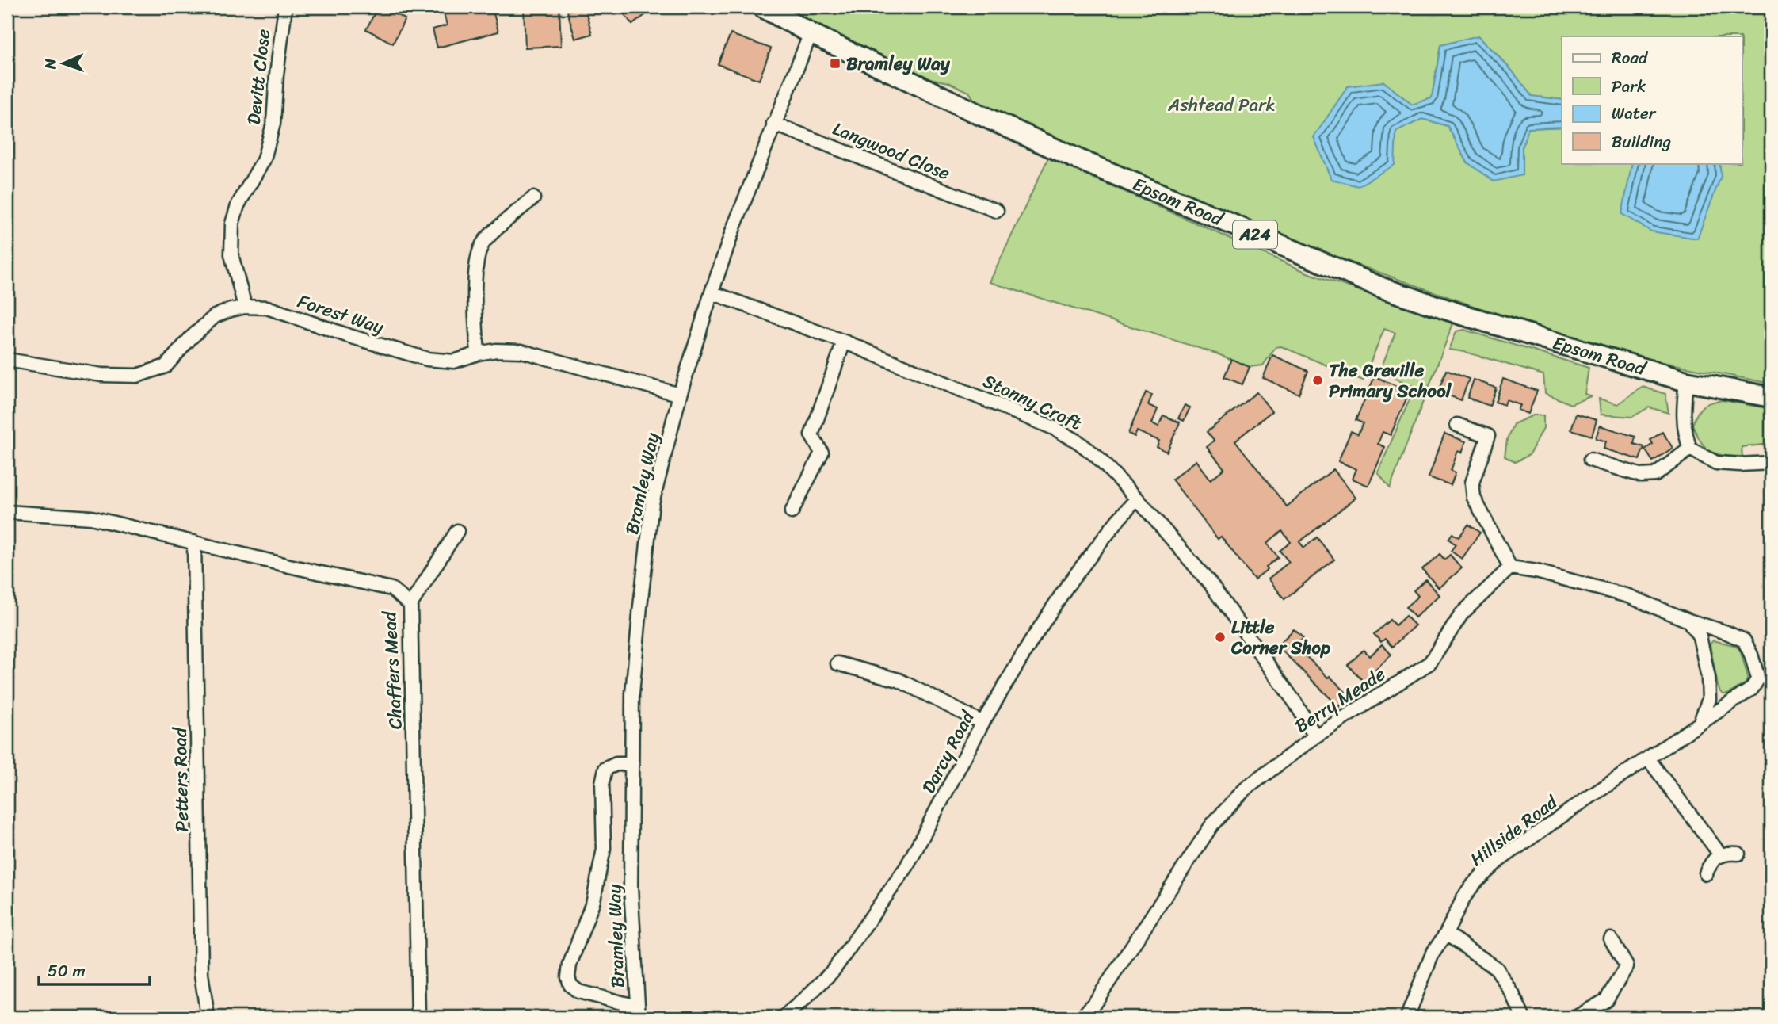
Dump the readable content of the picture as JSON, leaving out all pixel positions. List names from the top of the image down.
{
  "streets": {
    "highway": ["Epsom Road", "A24"],
    "street": [
      "Devitt Close",
      "Langwood Close",
      "Forest Way",
      "Stonny Croft",
      "Bramley Way",
      "Chaffers Mead",
      "Berry Meade",
      "Darcy Road",
      "Petters Road",
      "Hillside Road"
    ]
  },
  "crossings": [
    ["Devitt Close", "Forest Way"],
    ["Langwood Close", "Bramley Way"],
    ["Epsom Road", "Bramley Way"],
    ["Forest Way", "Bramley Way"],
    ["Stonny Croft", "Bramley Way"],
    ["Stonny Croft", "Berry Meade"],
    ["Stonny Croft", "Darcy Road"],
    ["Chaffers Mead", "Petters Road"]
  ],
  "parks": ["Ashtead Park"],
  "places": {
    "transit": ["Bramley Way"],
    "other": ["The Greville Primary School", "Little Corner Shop"]
  },
  "legend": [
    "Road",
    "Park",
    "Water",
    "Building"
  ],
  "scale_bar": "50 m",
  "north": "left"
}
